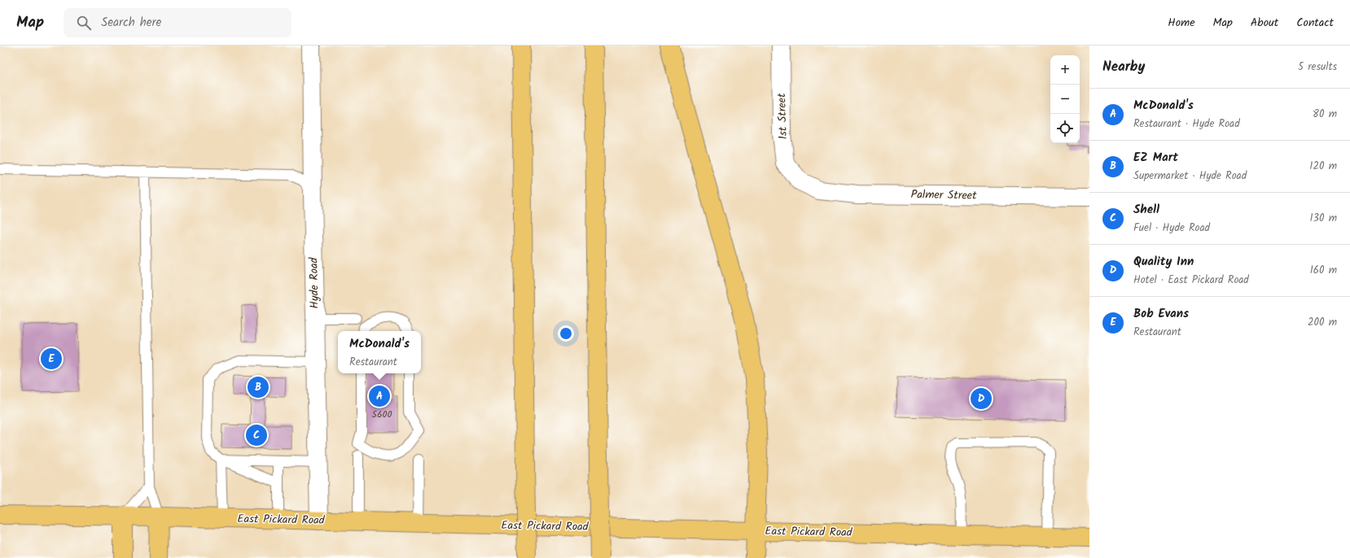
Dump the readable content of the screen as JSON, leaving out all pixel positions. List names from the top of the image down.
{
  "streets": {
    "main road": ["East Pickard Road"],
    "street": ["1st Street", "Palmer Street", "Hyde Road"]
  },
  "crossings": [
    ["1st Street", "Palmer Street"],
    ["Hyde Road", "East Pickard Road"]
  ],
  "house_numbers": ["5600"],
  "page": {
    "header": "Map",
    "search": "Search here",
    "nav": [
      "Home",
      "Map",
      "About",
      "Contact"
    ],
    "heading": ["Nearby", "5 results"],
    "map_buttons": ["+", "−"],
    "list": [
      {
        "mark": "A",
        "name": "McDonald's",
        "note": "Restaurant · Hyde Road",
        "value": "80 m"
      },
      {
        "mark": "B",
        "name": "EZ Mart",
        "note": "Supermarket · Hyde Road",
        "value": "120 m"
      },
      {
        "mark": "C",
        "name": "Shell",
        "note": "Fuel · Hyde Road",
        "value": "130 m"
      },
      {
        "mark": "D",
        "name": "Quality Inn",
        "note": "Hotel · East Pickard Road",
        "value": "160 m"
      },
      {
        "mark": "E",
        "name": "Bob Evans",
        "note": "Restaurant",
        "value": "200 m"
      }
    ],
    "popup": ["McDonald's", "Restaurant"],
    "pins": [
      "E",
      "B",
      "A",
      "D",
      "C"
    ]
  }
}
